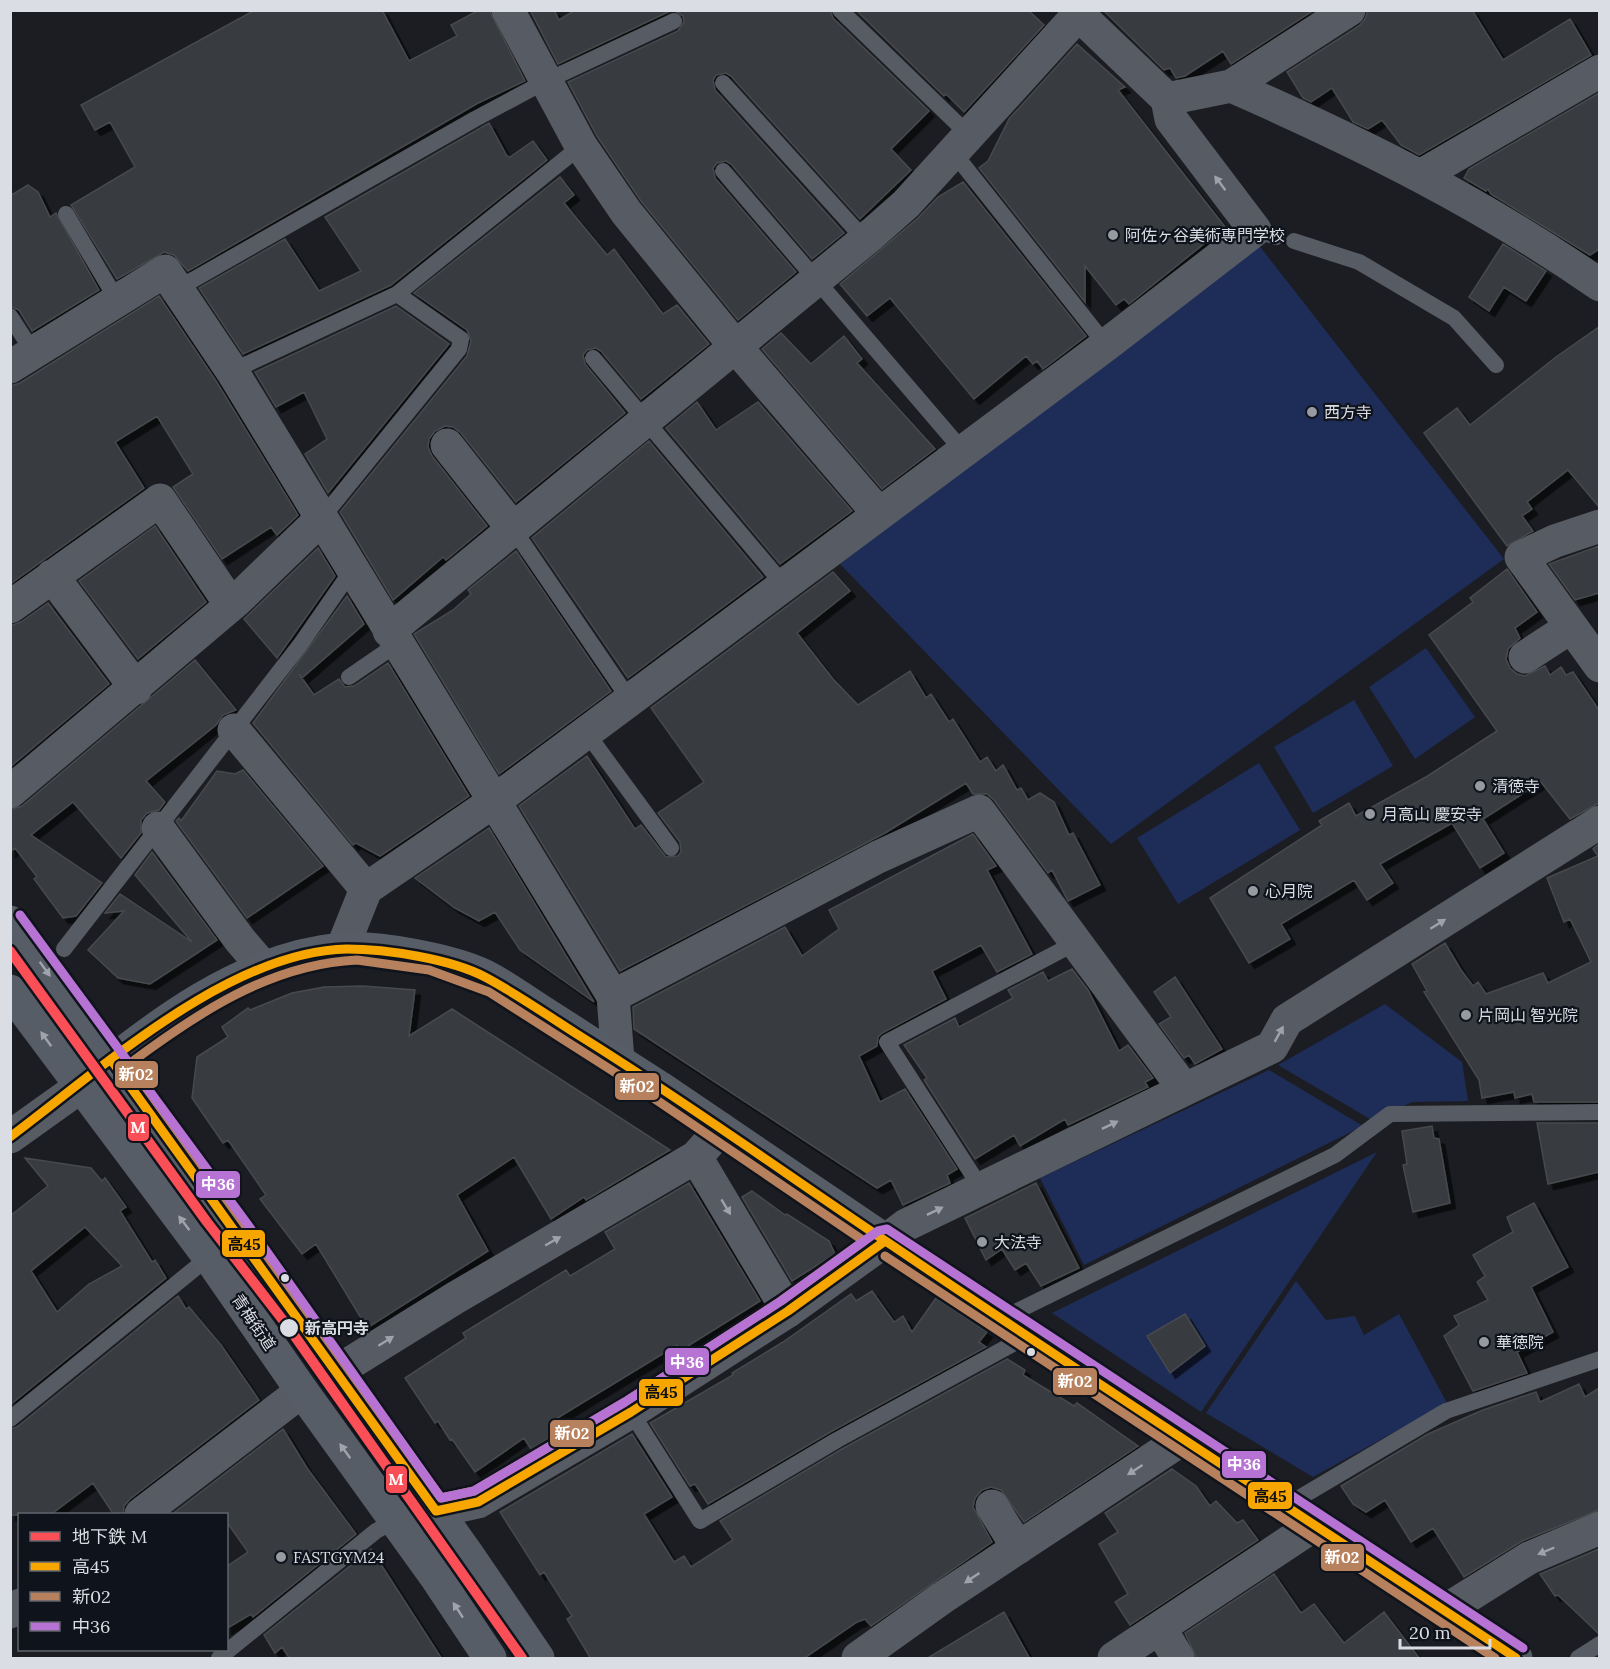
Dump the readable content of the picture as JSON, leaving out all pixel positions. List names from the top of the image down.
{
  "streets": {
    "main road": ["青梅街道"]
  },
  "places": [
    "阿佐ヶ谷美術専門学校",
    "西方寺",
    "清徳寺",
    "月高山 慶安寺",
    "心月院",
    "片岡山 智光院",
    "大法寺",
    "新高円寺",
    "華徳院",
    "FASTGYM24"
  ],
  "lines": [
    "transit line 中36",
    "transit line 高45",
    "metro line M",
    "transit line 新02"
  ],
  "legend": [
    "地下鉄 M",
    "高45",
    "新02",
    "中36"
  ],
  "scale_bar": "20 m"
}
